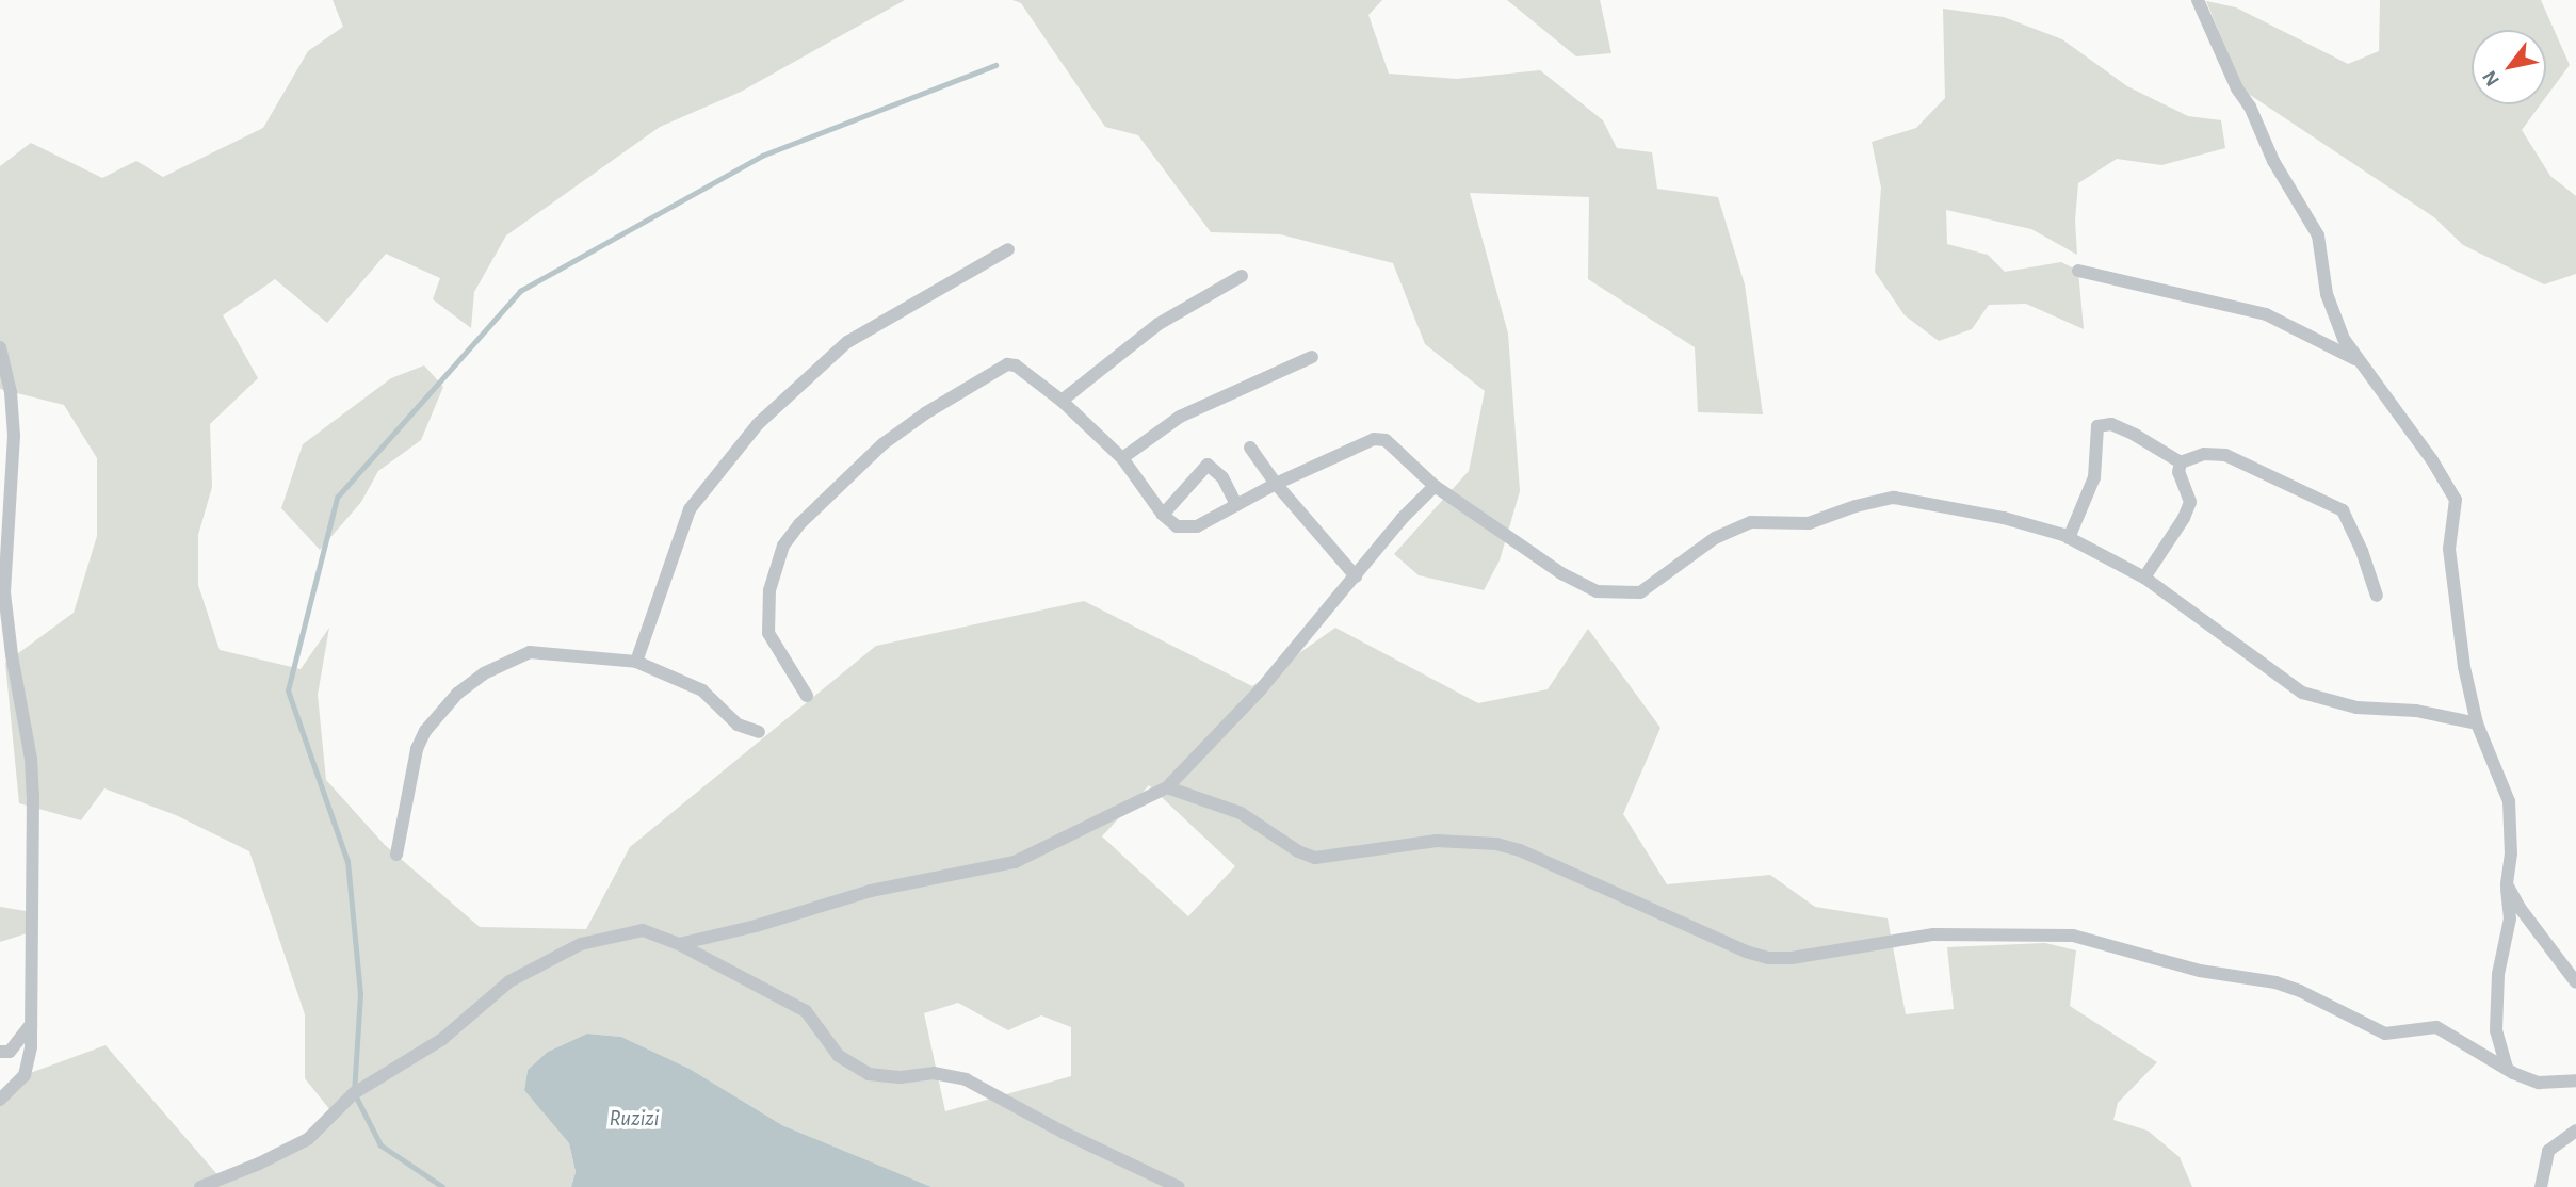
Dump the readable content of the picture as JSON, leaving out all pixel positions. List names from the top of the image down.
{
  "water": ["Ruzizi"],
  "north": "bottom left"
}
